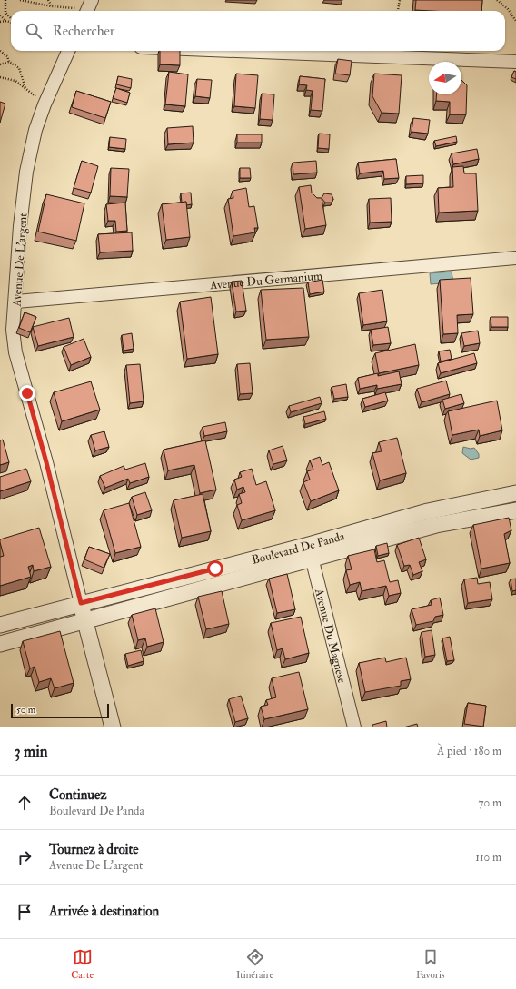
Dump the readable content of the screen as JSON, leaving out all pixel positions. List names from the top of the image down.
{
  "streets": {
    "street": [
      "Avenue De L'argent",
      "Avenue Du Germanium",
      "Boulevard De Panda",
      "Avenue Du Magnese"
    ]
  },
  "crossings": [
    ["Avenue De L'argent", "Avenue Du Germanium"],
    ["Avenue De L'argent", "Boulevard De Panda"],
    ["Boulevard De Panda", "Avenue Du Magnese"]
  ],
  "scale_bar": "50 m",
  "north": "left",
  "page": {
    "search": "Rechercher",
    "scale": "50 m",
    "heading": ["3 min", "À pied · 180 m"],
    "list": [
      ["Continuez", "Boulevard De Panda", "70 m"],
      ["Tournez à droite", "Avenue De L'argent", "110 m"],
      "Arrivée à destination"
    ],
    "nav": ["Carte", "Itinéraire", "Favoris"]
  }
}
